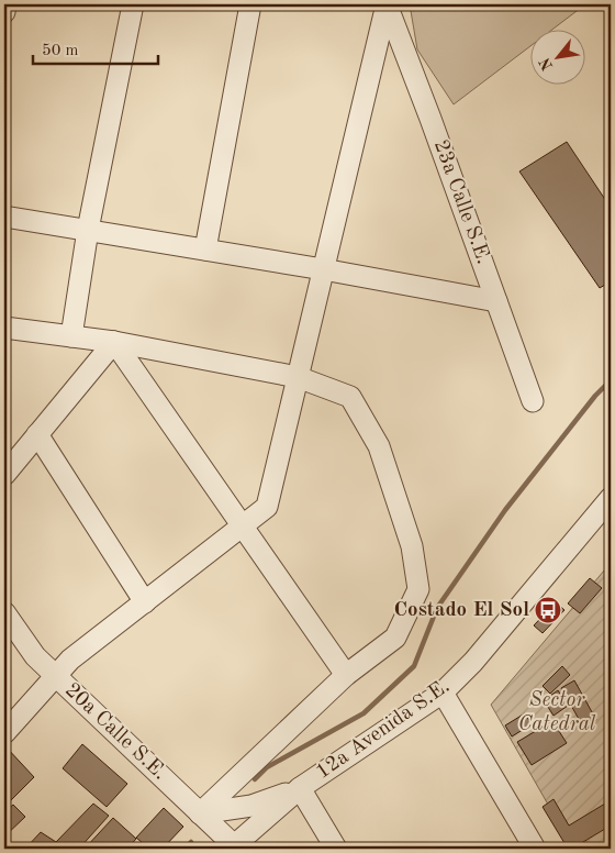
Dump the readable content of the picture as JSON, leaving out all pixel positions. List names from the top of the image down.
{
  "streets": {
    "street": ["23a Calle S.E.", "12a Avenida S.E.", "20a Calle S.E."]
  },
  "crossings": [
    ["12a Avenida S.E.", "20a Calle S.E."]
  ],
  "parks": ["Sector Catedral"],
  "places": {
    "bus stop": ["Costado El Sol"]
  },
  "scale_bar": "50 m",
  "north": "bottom left"
}
